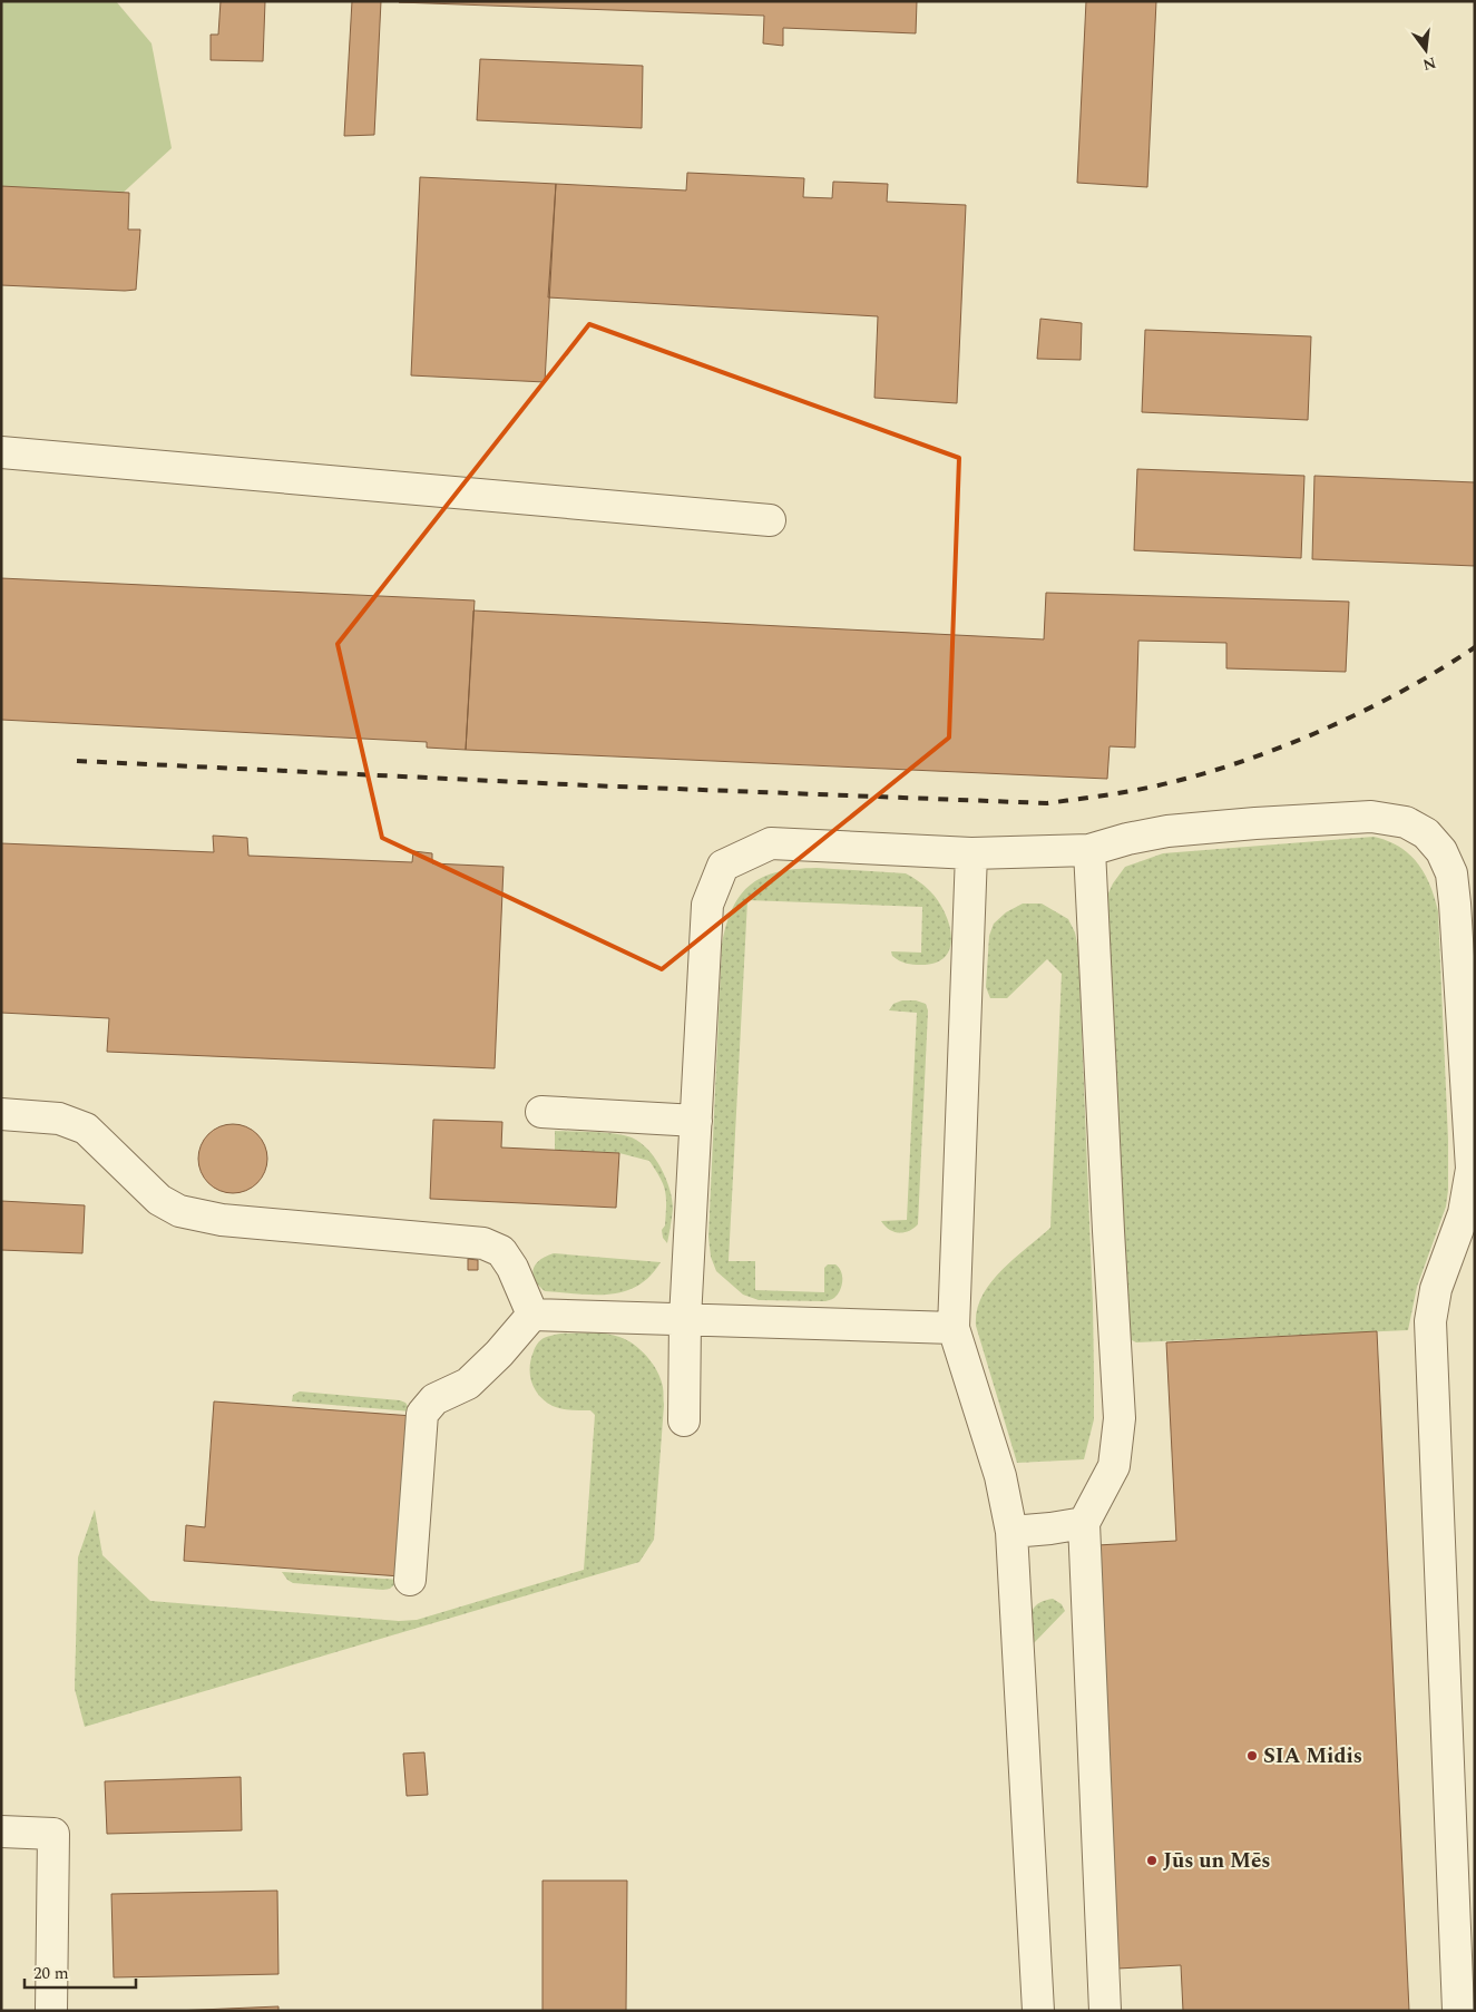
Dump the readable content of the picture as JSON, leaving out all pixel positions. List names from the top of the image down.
{
  "places": ["SIA Midis", "Jūs un Mēs"],
  "scale_bar": "20 m",
  "north": "bottom"
}
